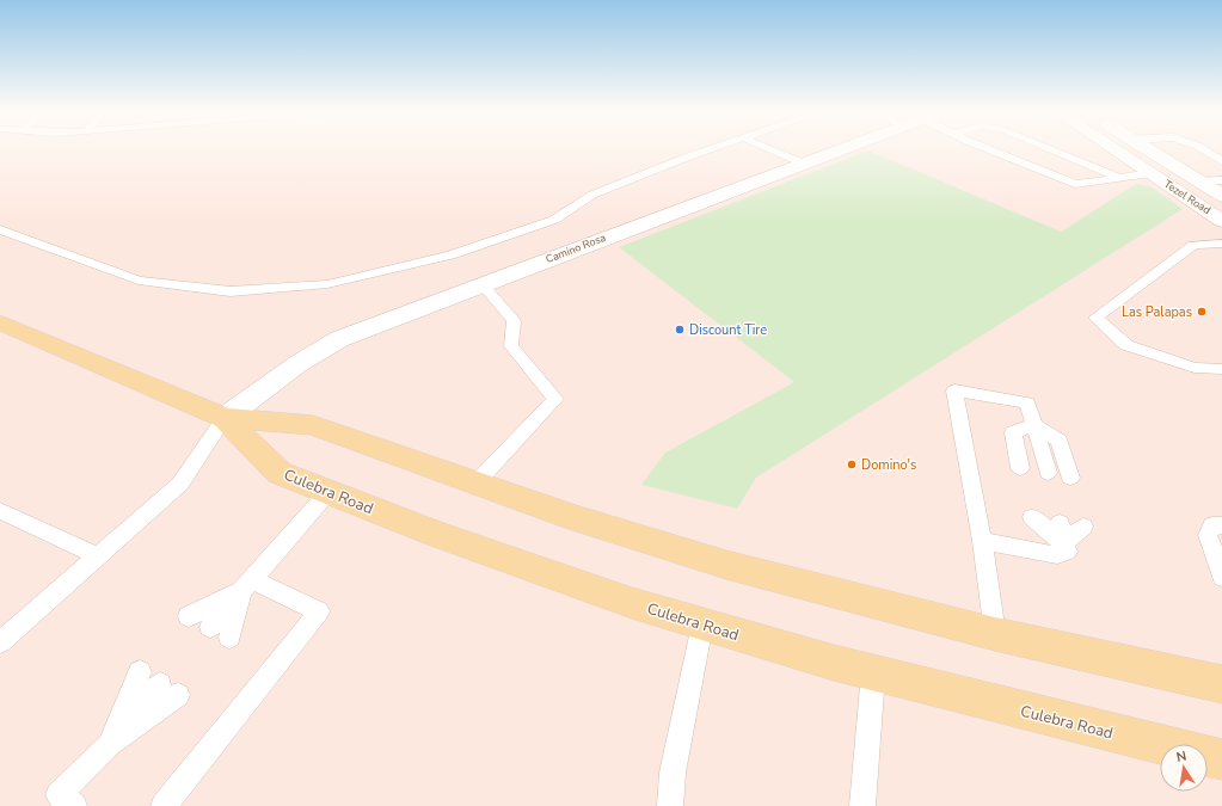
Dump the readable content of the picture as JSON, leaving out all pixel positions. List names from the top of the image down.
{
  "streets": {
    "main road": ["Culebra Road"],
    "street": ["Tezel Road", "Camino Rosa"]
  },
  "crossings": [
    ["Camino Rosa", "Culebra Road"]
  ],
  "places": ["Las Palapas", "Discount Tire", "Domino's"],
  "north": "top"
}
